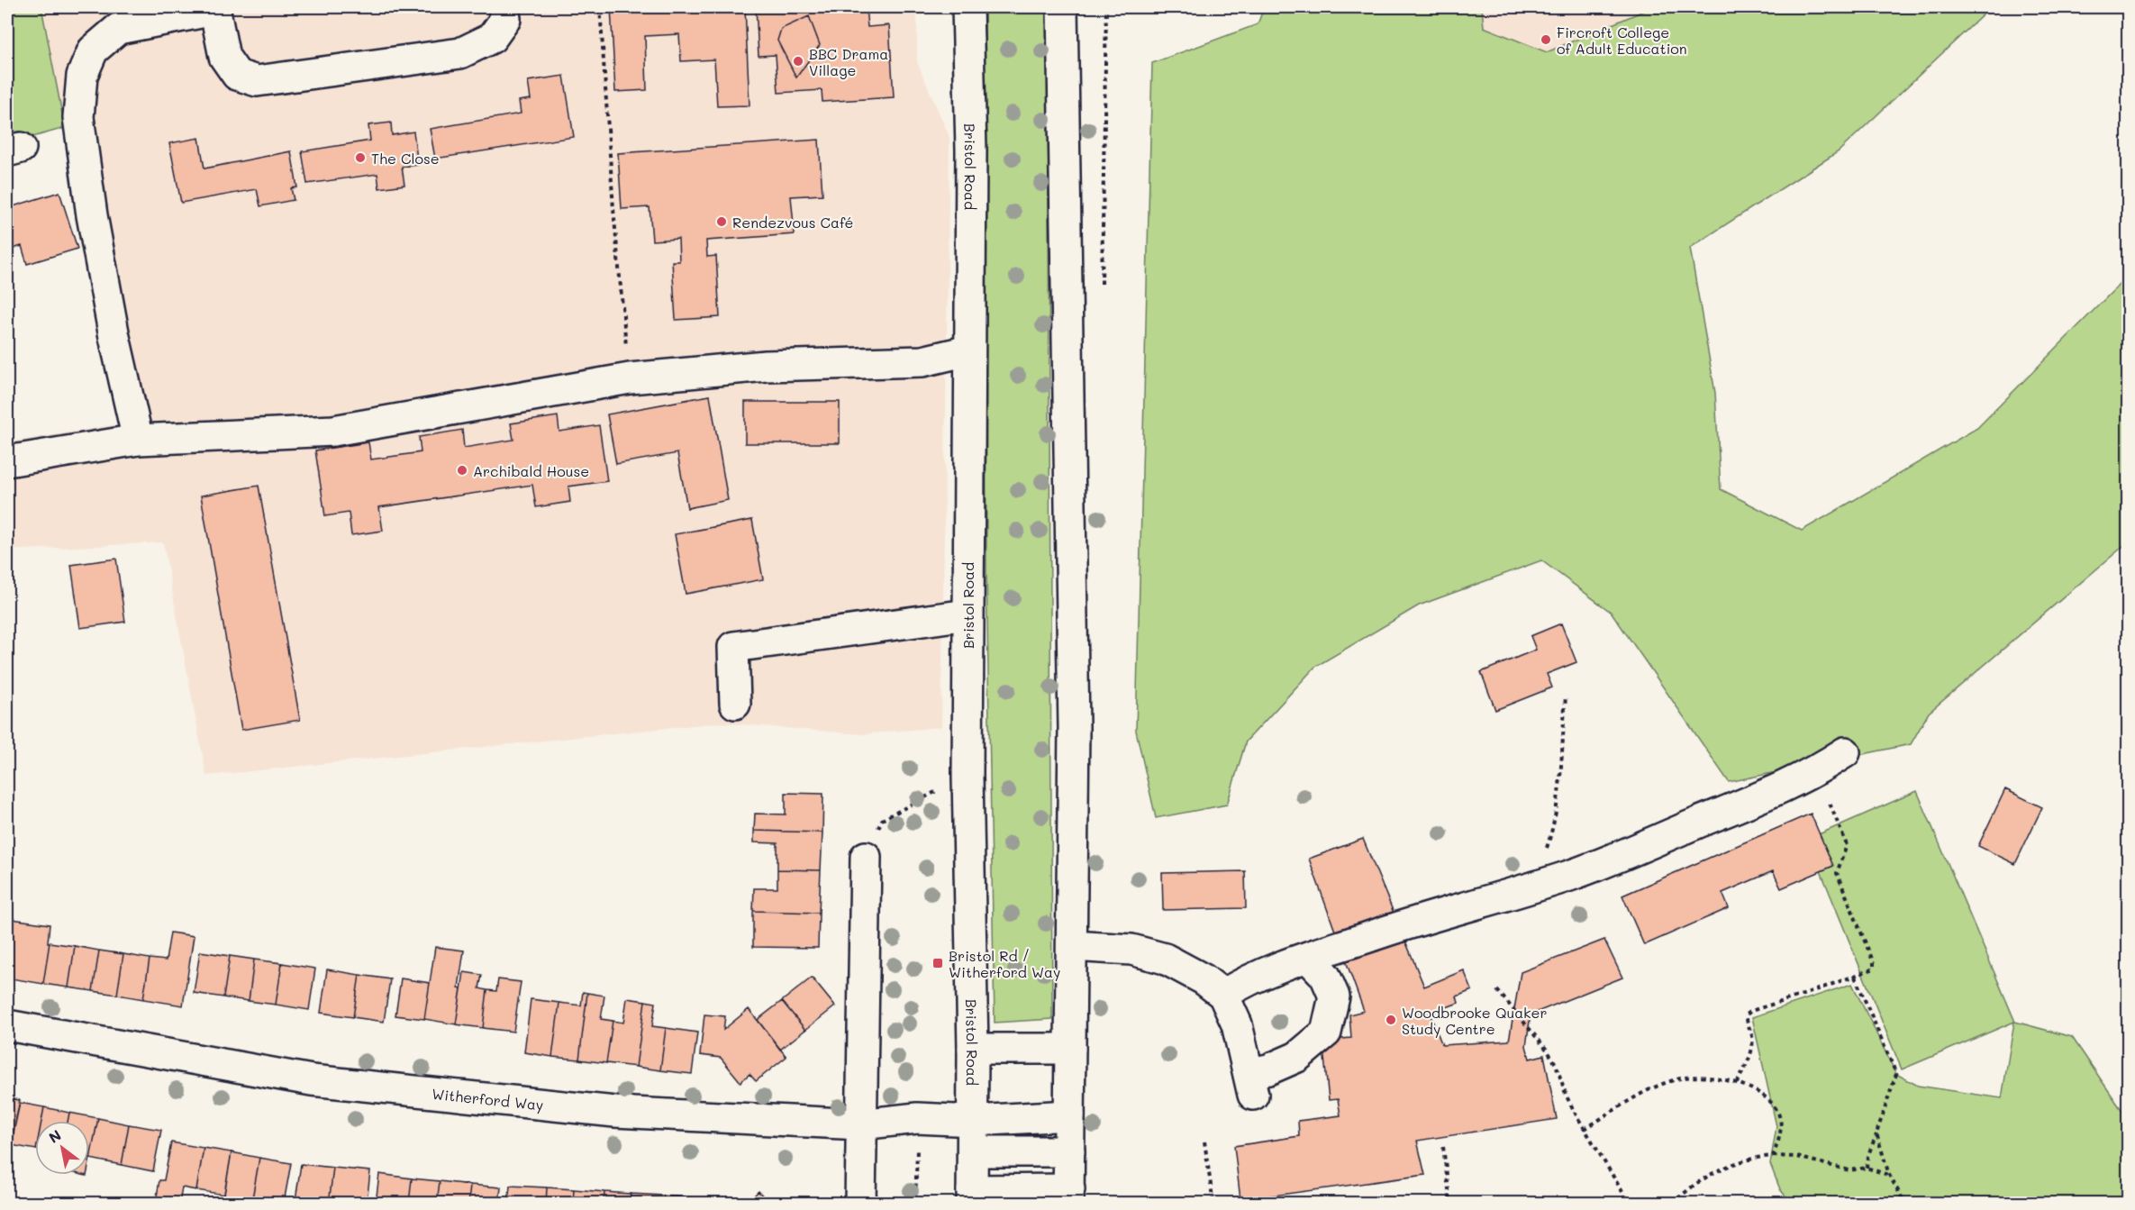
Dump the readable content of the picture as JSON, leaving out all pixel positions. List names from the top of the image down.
{
  "streets": {
    "main road": ["Bristol Road", "Witherford Way"]
  },
  "crossings": [
    ["Bristol Road", "Witherford Way"]
  ],
  "places": {
    "other": [
      "Fircroft College of Adult Education",
      "BBC Drama Village",
      "The Close",
      "Rendezvous Café",
      "Archibald House",
      "Woodbrooke Quaker Study Centre"
    ],
    "transit": ["Bristol Rd / Witherford Way"]
  },
  "north": "top left"
}
